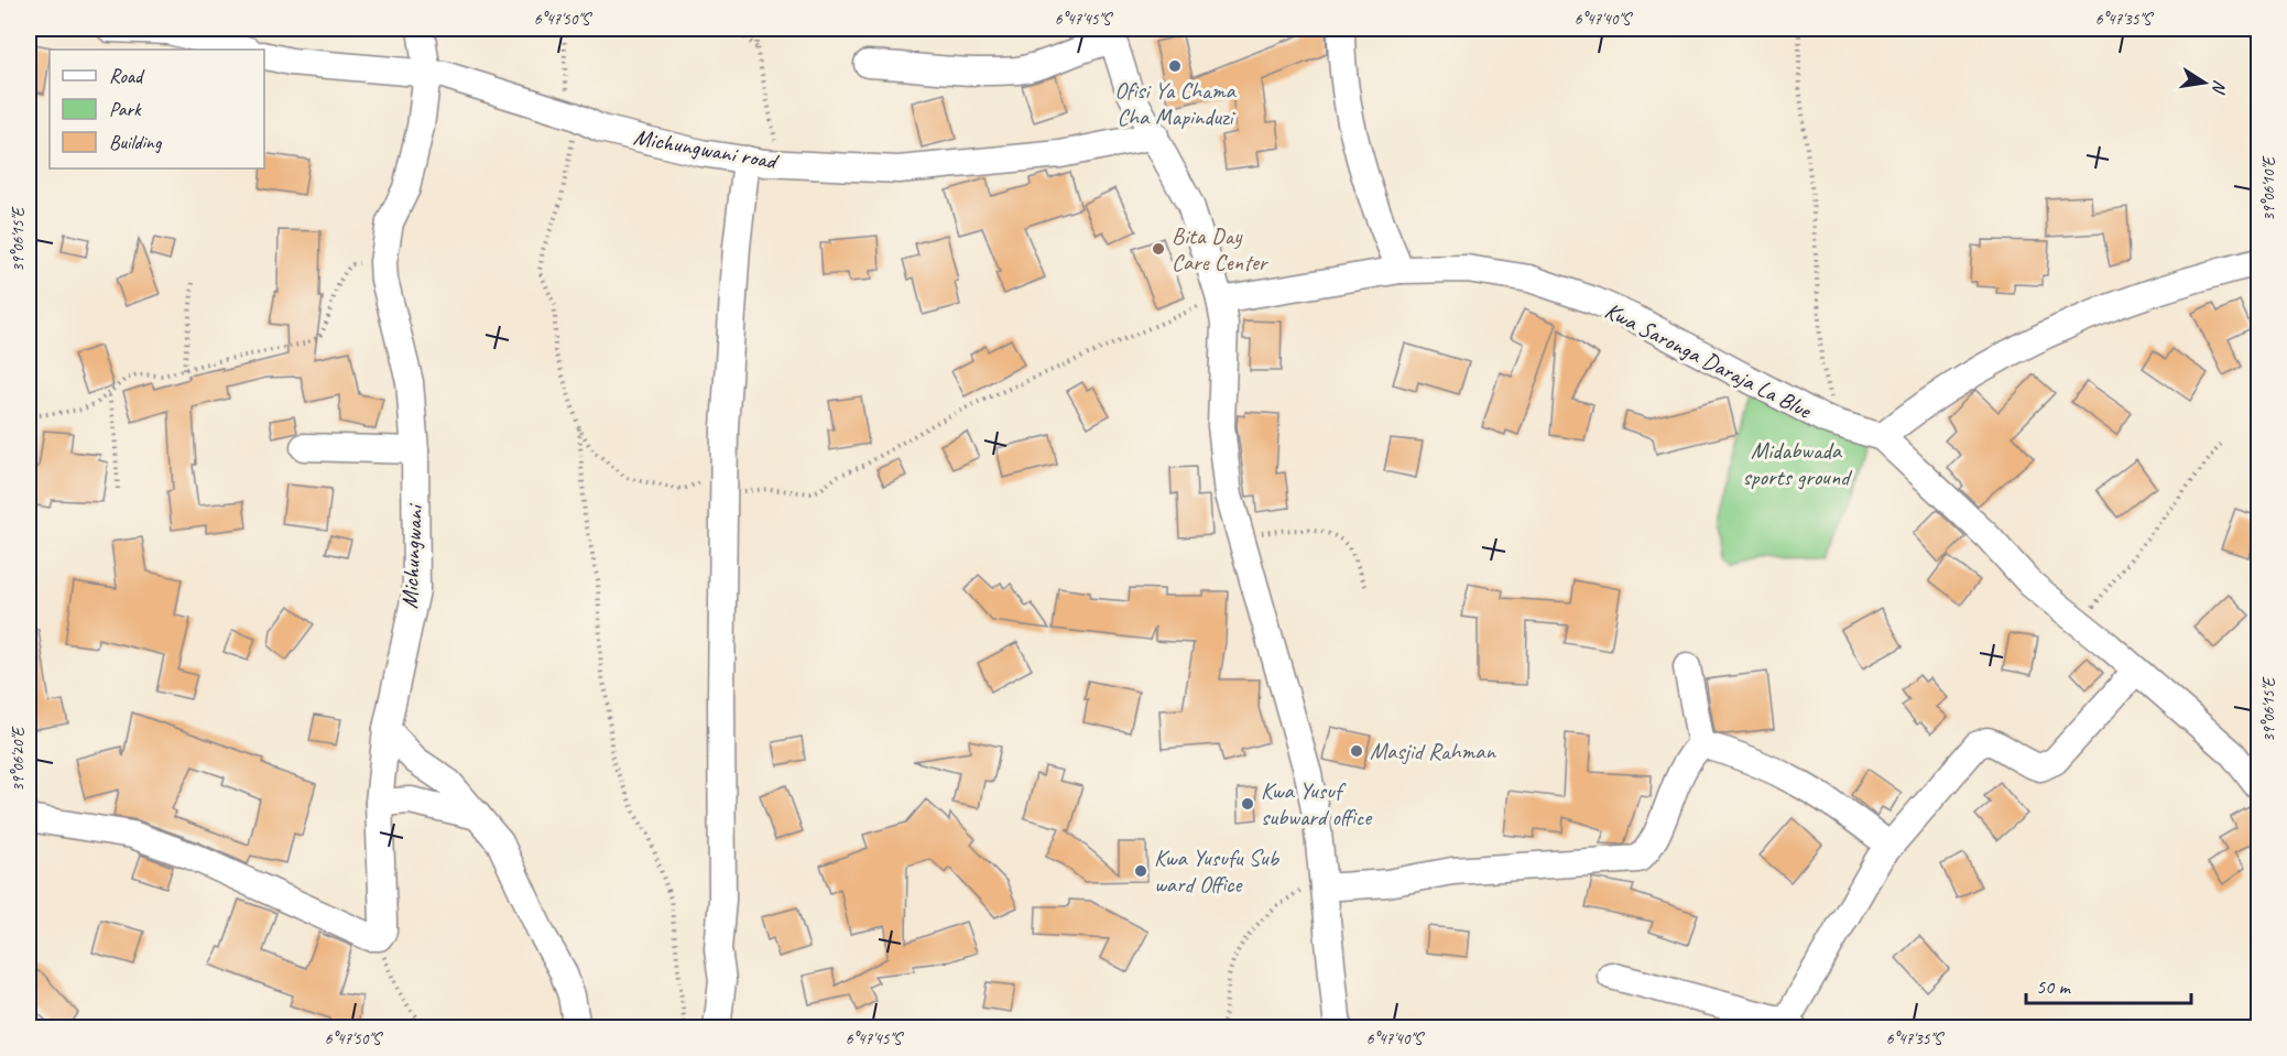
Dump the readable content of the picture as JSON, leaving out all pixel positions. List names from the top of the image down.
{
  "streets": {
    "street": ["Michungwani road", "Kwa Saronga Daraja La Blue", "Michungwani"]
  },
  "crossings": [
    ["Michungwani road", "Michungwani"]
  ],
  "parks": ["Midabwada sports ground"],
  "places": [
    "Ofisi Ya Chama Cha Mapinduzi",
    "Bita Day Care Center",
    "Masjid Rahman",
    "Kwa Yusuf subward office",
    "Kwa Yusufu Sub ward Office"
  ],
  "legend": ["Road", "Park", "Building"],
  "scale_bar": "50 m",
  "north": "right",
  "coordinates": [
    "6°47'50\"S",
    "6°47'45\"S",
    "6°47'40\"S",
    "6°47'35\"S",
    "39°06'10\"E",
    "39°06'15\"E",
    "39°06'20\"E"
  ]
}
